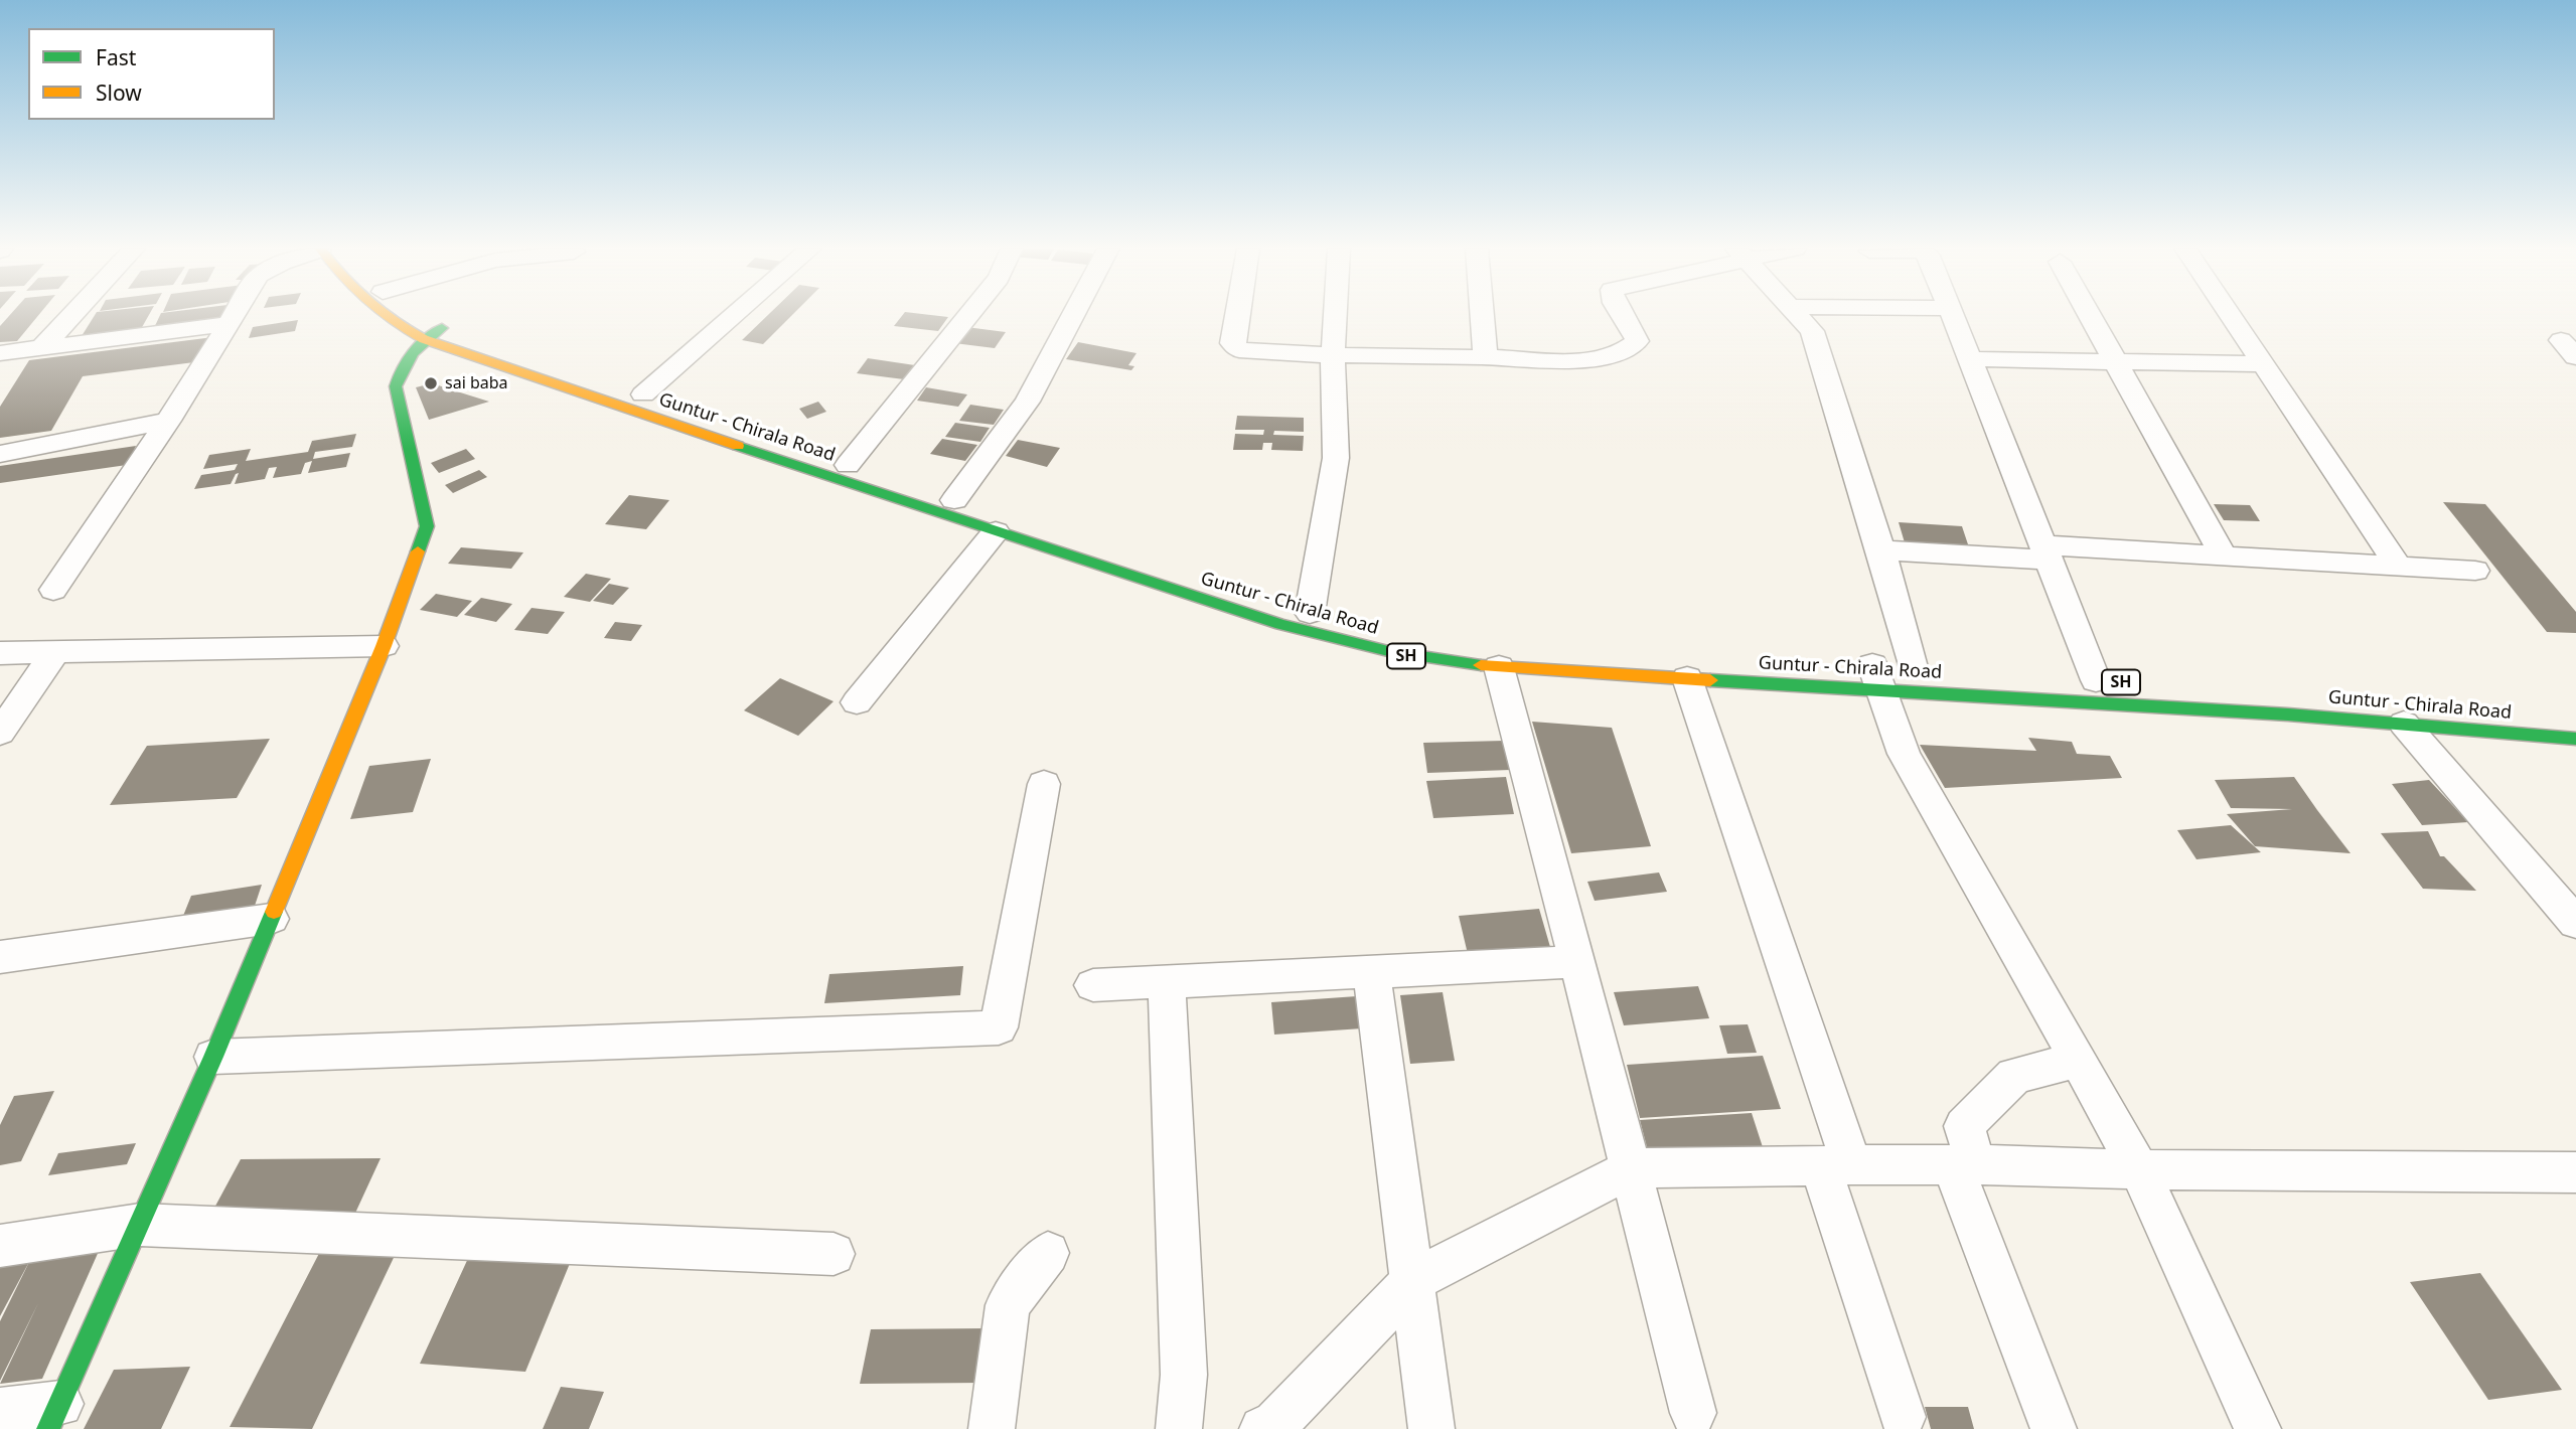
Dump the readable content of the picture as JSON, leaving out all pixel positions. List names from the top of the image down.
{
  "streets": {
    "main road": ["Guntur - Chirala Road", "SH"]
  },
  "places": ["sai baba"],
  "legend": ["Fast", "Slow"]
}
